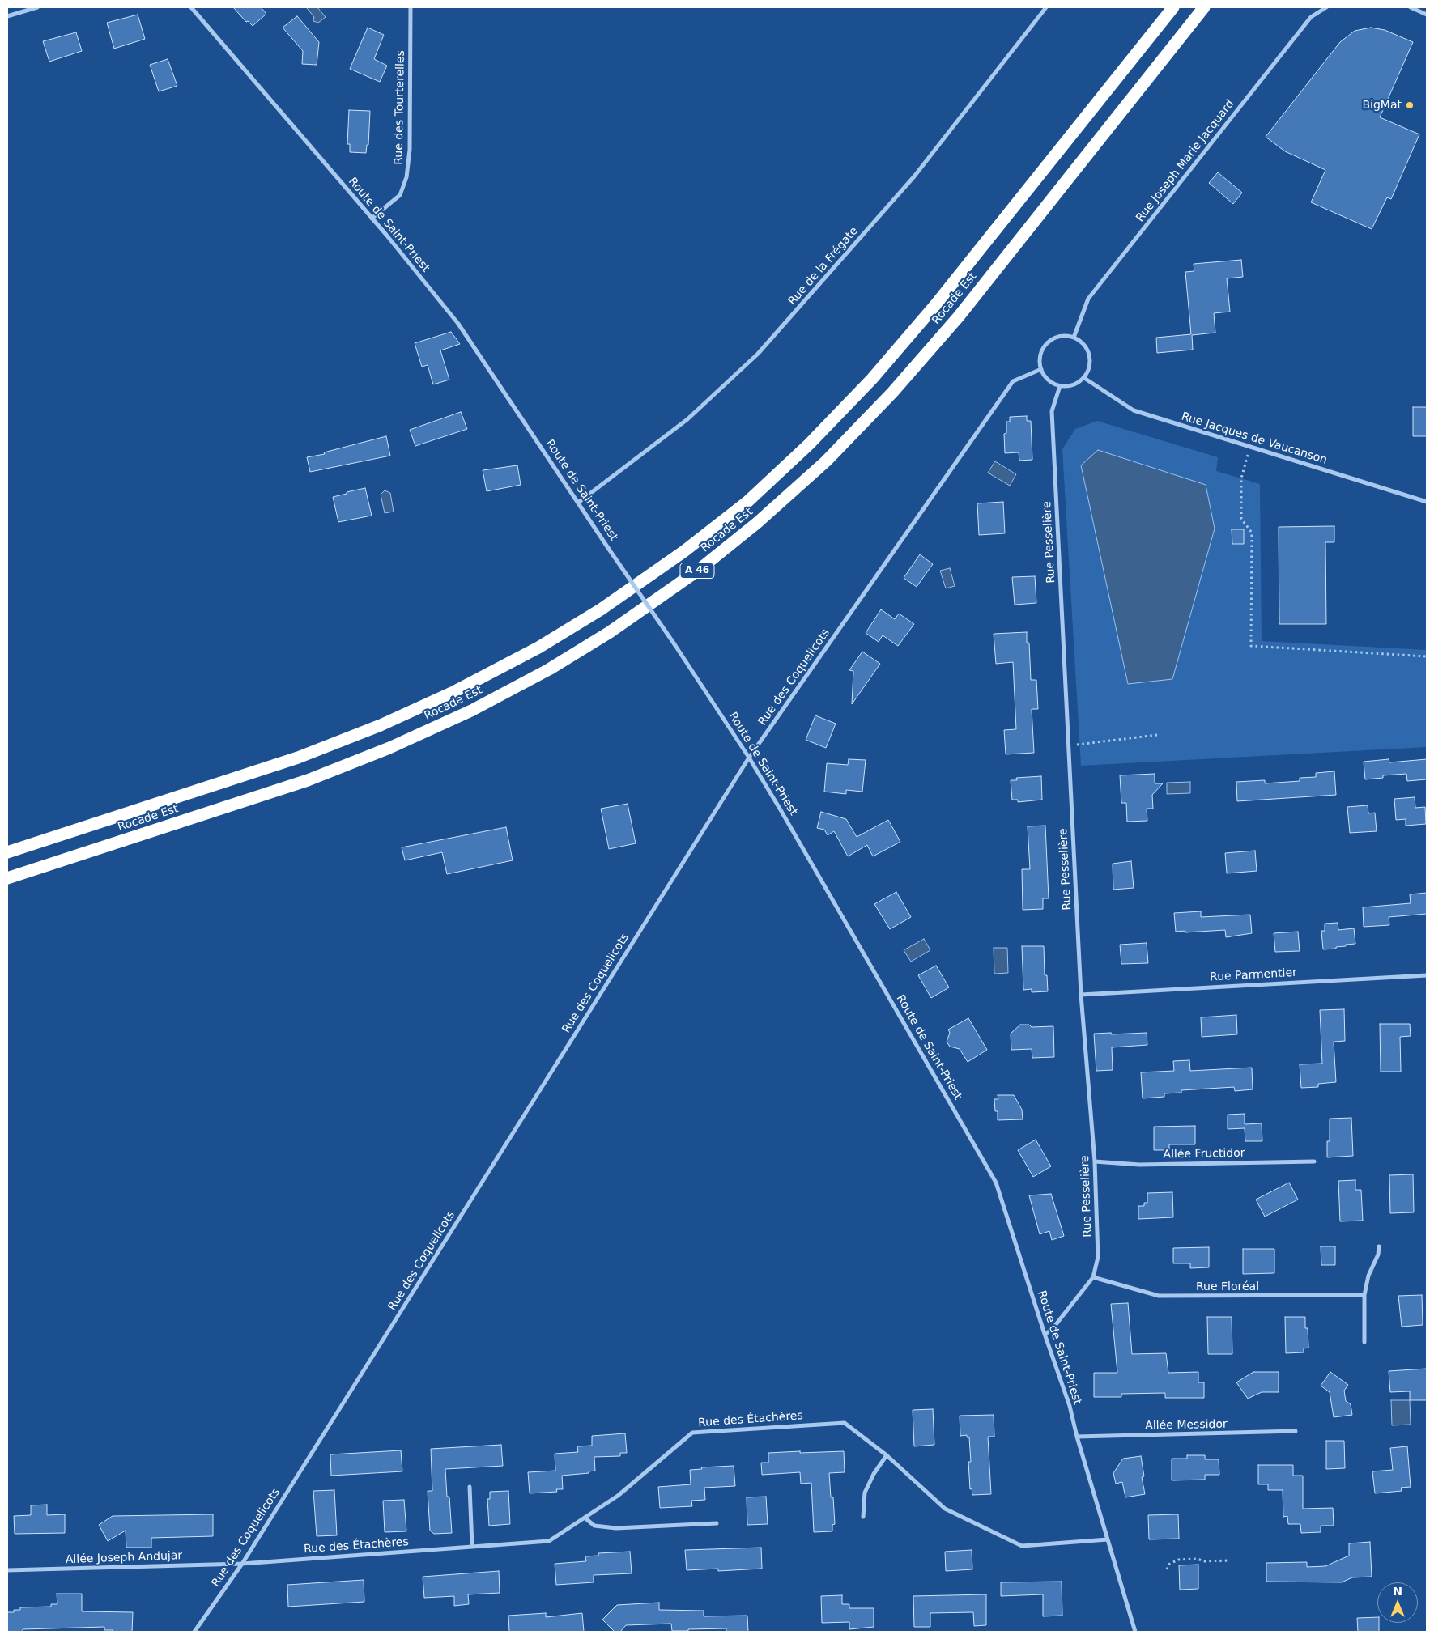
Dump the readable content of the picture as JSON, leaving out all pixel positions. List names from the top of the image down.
{
  "streets": {
    "highway": ["Rocade Est", "A 46"],
    "street": [
      "Rue des Tourterelles",
      "Rue Joseph Marie Jacquard",
      "Route de Saint-Priest",
      "Rue de la Frégate",
      "Rue Jacques de Vaucanson",
      "Rue Pesselière",
      "Rue des Coquelicots",
      "Rue Parmentier",
      "Allée Fructidor",
      "Rue Floréal",
      "Rue des Étachères",
      "Allée Messidor",
      "Allée Joseph Andujar"
    ]
  },
  "crossings": [
    ["Rue des Tourterelles", "Route de Saint-Priest"],
    ["Rue Joseph Marie Jacquard", "Rue Jacques de Vaucanson"],
    ["Rue Joseph Marie Jacquard", "Rue Pesselière"],
    ["Rue Joseph Marie Jacquard", "Rue des Coquelicots"],
    ["Route de Saint-Priest", "Rue de la Frégate"],
    ["Route de Saint-Priest", "Rue Pesselière"],
    ["Route de Saint-Priest", "Rue des Coquelicots"],
    ["Route de Saint-Priest", "Rue des Étachères"],
    ["Route de Saint-Priest", "Allée Messidor"],
    ["Rue Jacques de Vaucanson", "Rue Pesselière"],
    ["Rue Jacques de Vaucanson", "Rue des Coquelicots"],
    ["Rue Pesselière", "Rue des Coquelicots"],
    ["Rue Pesselière", "Rue Parmentier"],
    ["Rue Pesselière", "Allée Fructidor"],
    ["Rue Pesselière", "Rue Floréal"],
    ["Rue des Coquelicots", "Rue des Étachères"],
    ["Rue des Coquelicots", "Allée Joseph Andujar"],
    ["Rue des Étachères", "Allée Joseph Andujar"]
  ],
  "places": ["BigMat"],
  "north": "top"
}
